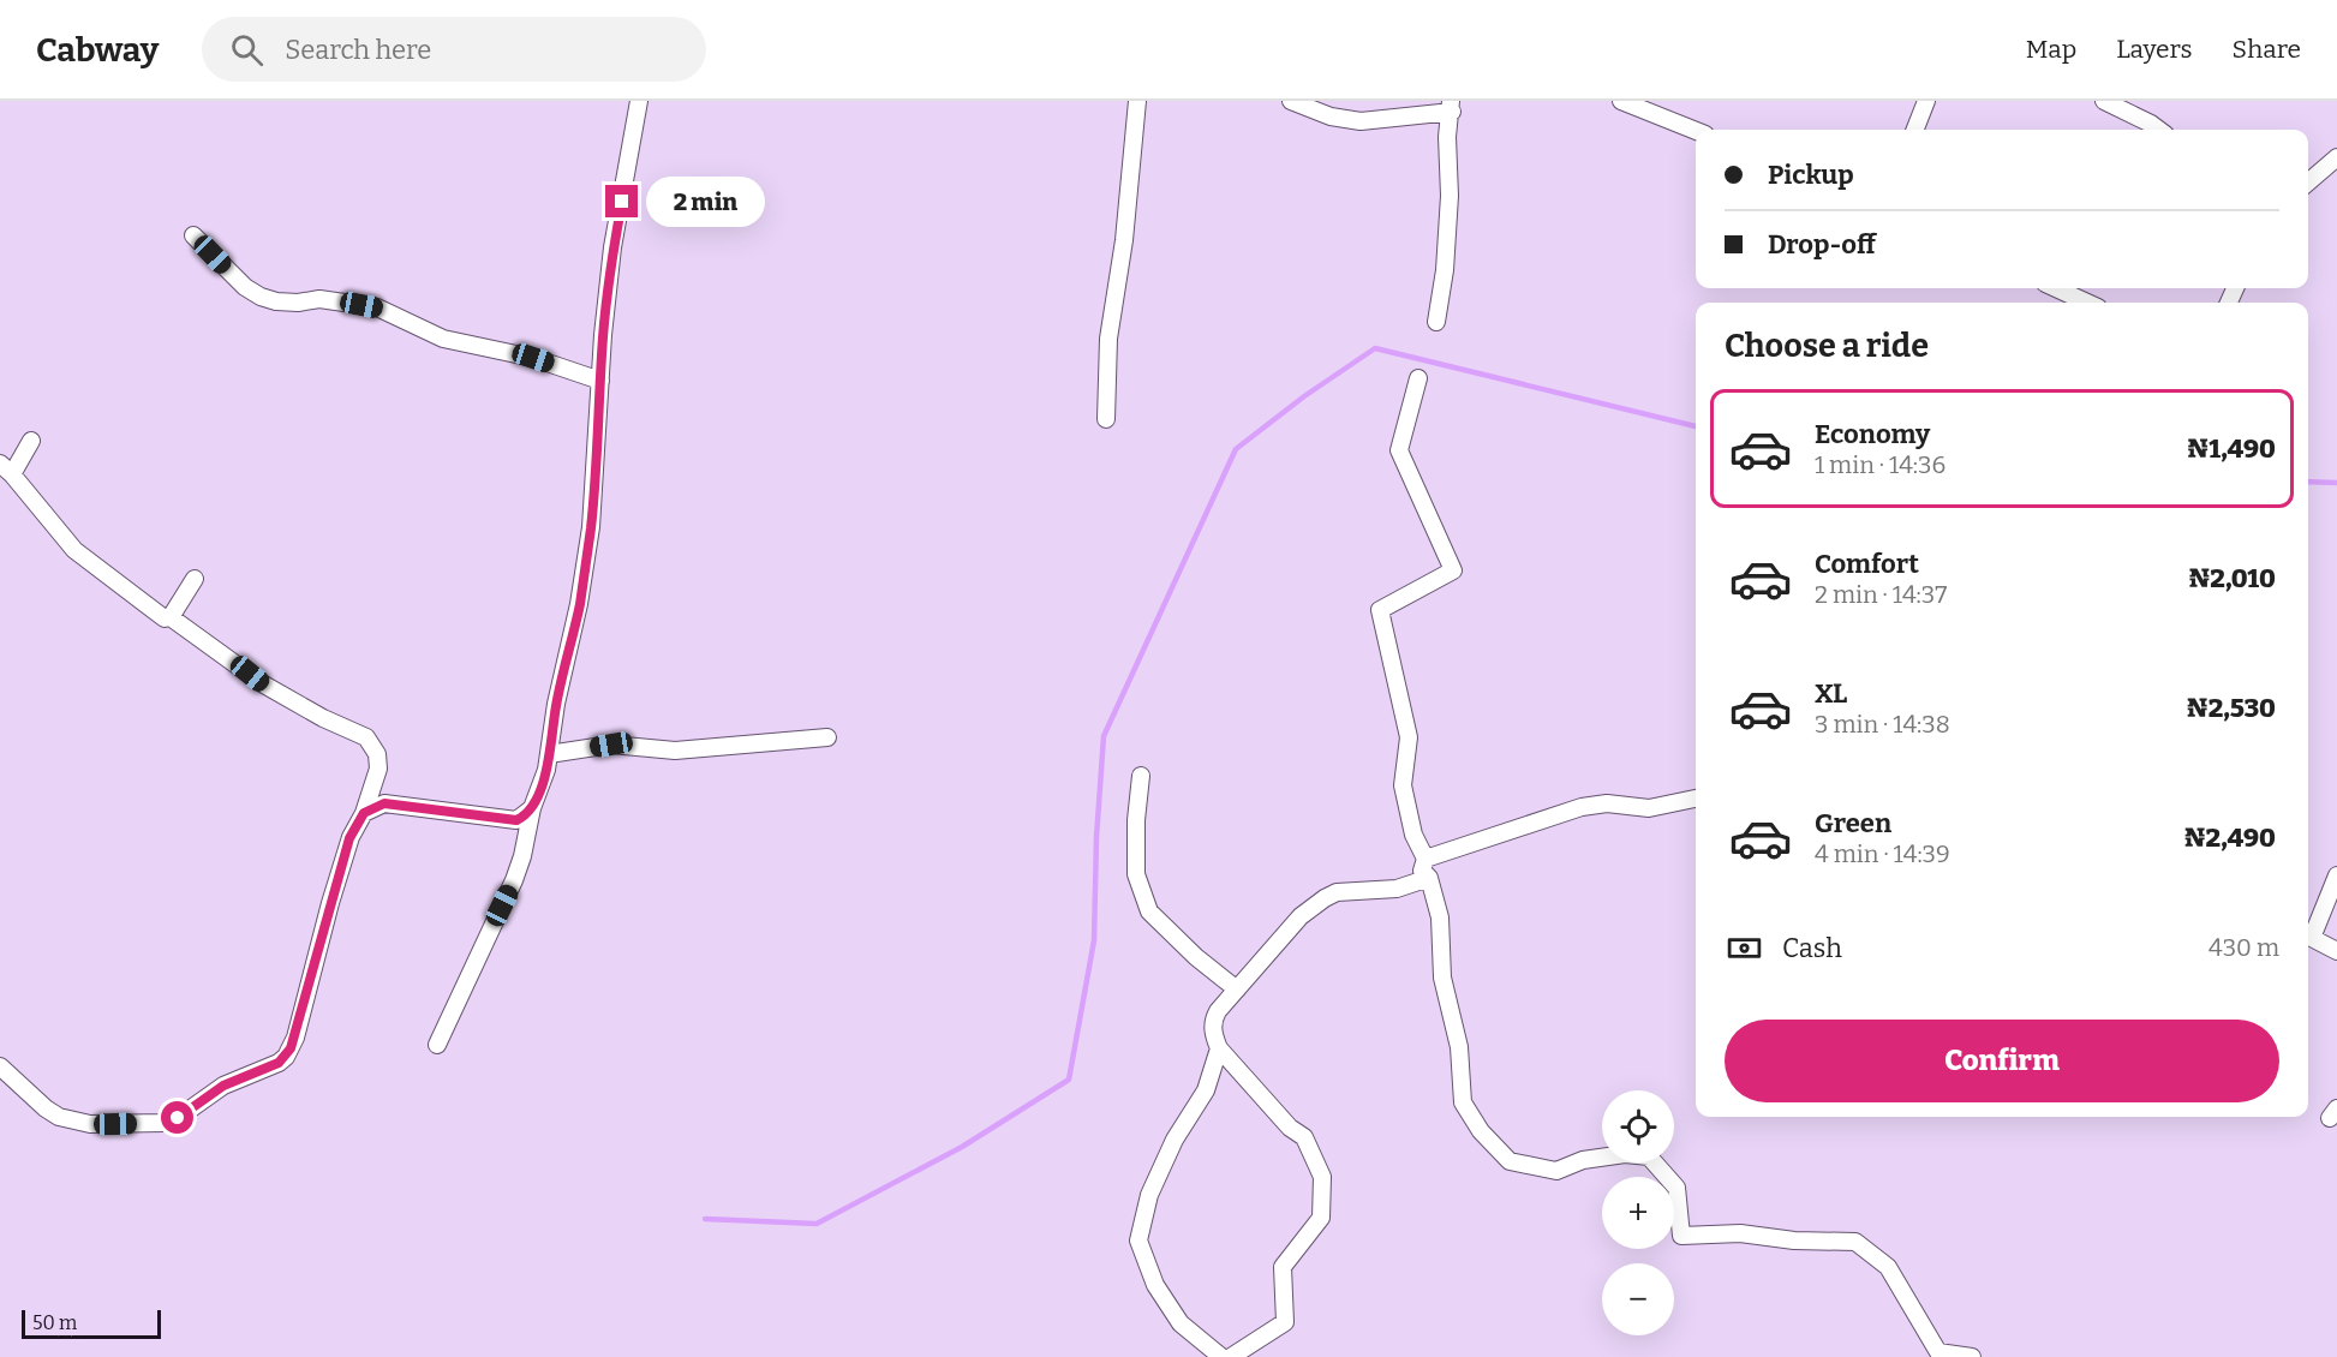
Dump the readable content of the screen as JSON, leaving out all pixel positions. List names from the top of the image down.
{
  "scale_bar": "50 m",
  "page": {
    "header": "Cabway",
    "search": "Search here",
    "nav": ["Map", "Layers", "Share"],
    "banner": ["Pickup", "Drop-off"],
    "bubble": "2 min",
    "heading": "Choose a ride",
    "list": [
      {
        "name": "Economy",
        "note": "1 min · 14:36",
        "value": "₦1,490"
      },
      {
        "name": "Comfort",
        "note": "2 min · 14:37",
        "value": "₦2,010"
      },
      {
        "name": "XL",
        "note": "3 min · 14:38",
        "value": "₦2,530"
      },
      {
        "name": "Green",
        "note": "4 min · 14:39",
        "value": "₦2,490"
      }
    ],
    "pay": ["Cash", "430 m"],
    "buttons": "Confirm",
    "map_buttons": ["+", "−"],
    "scale": "50 m"
  }
}
